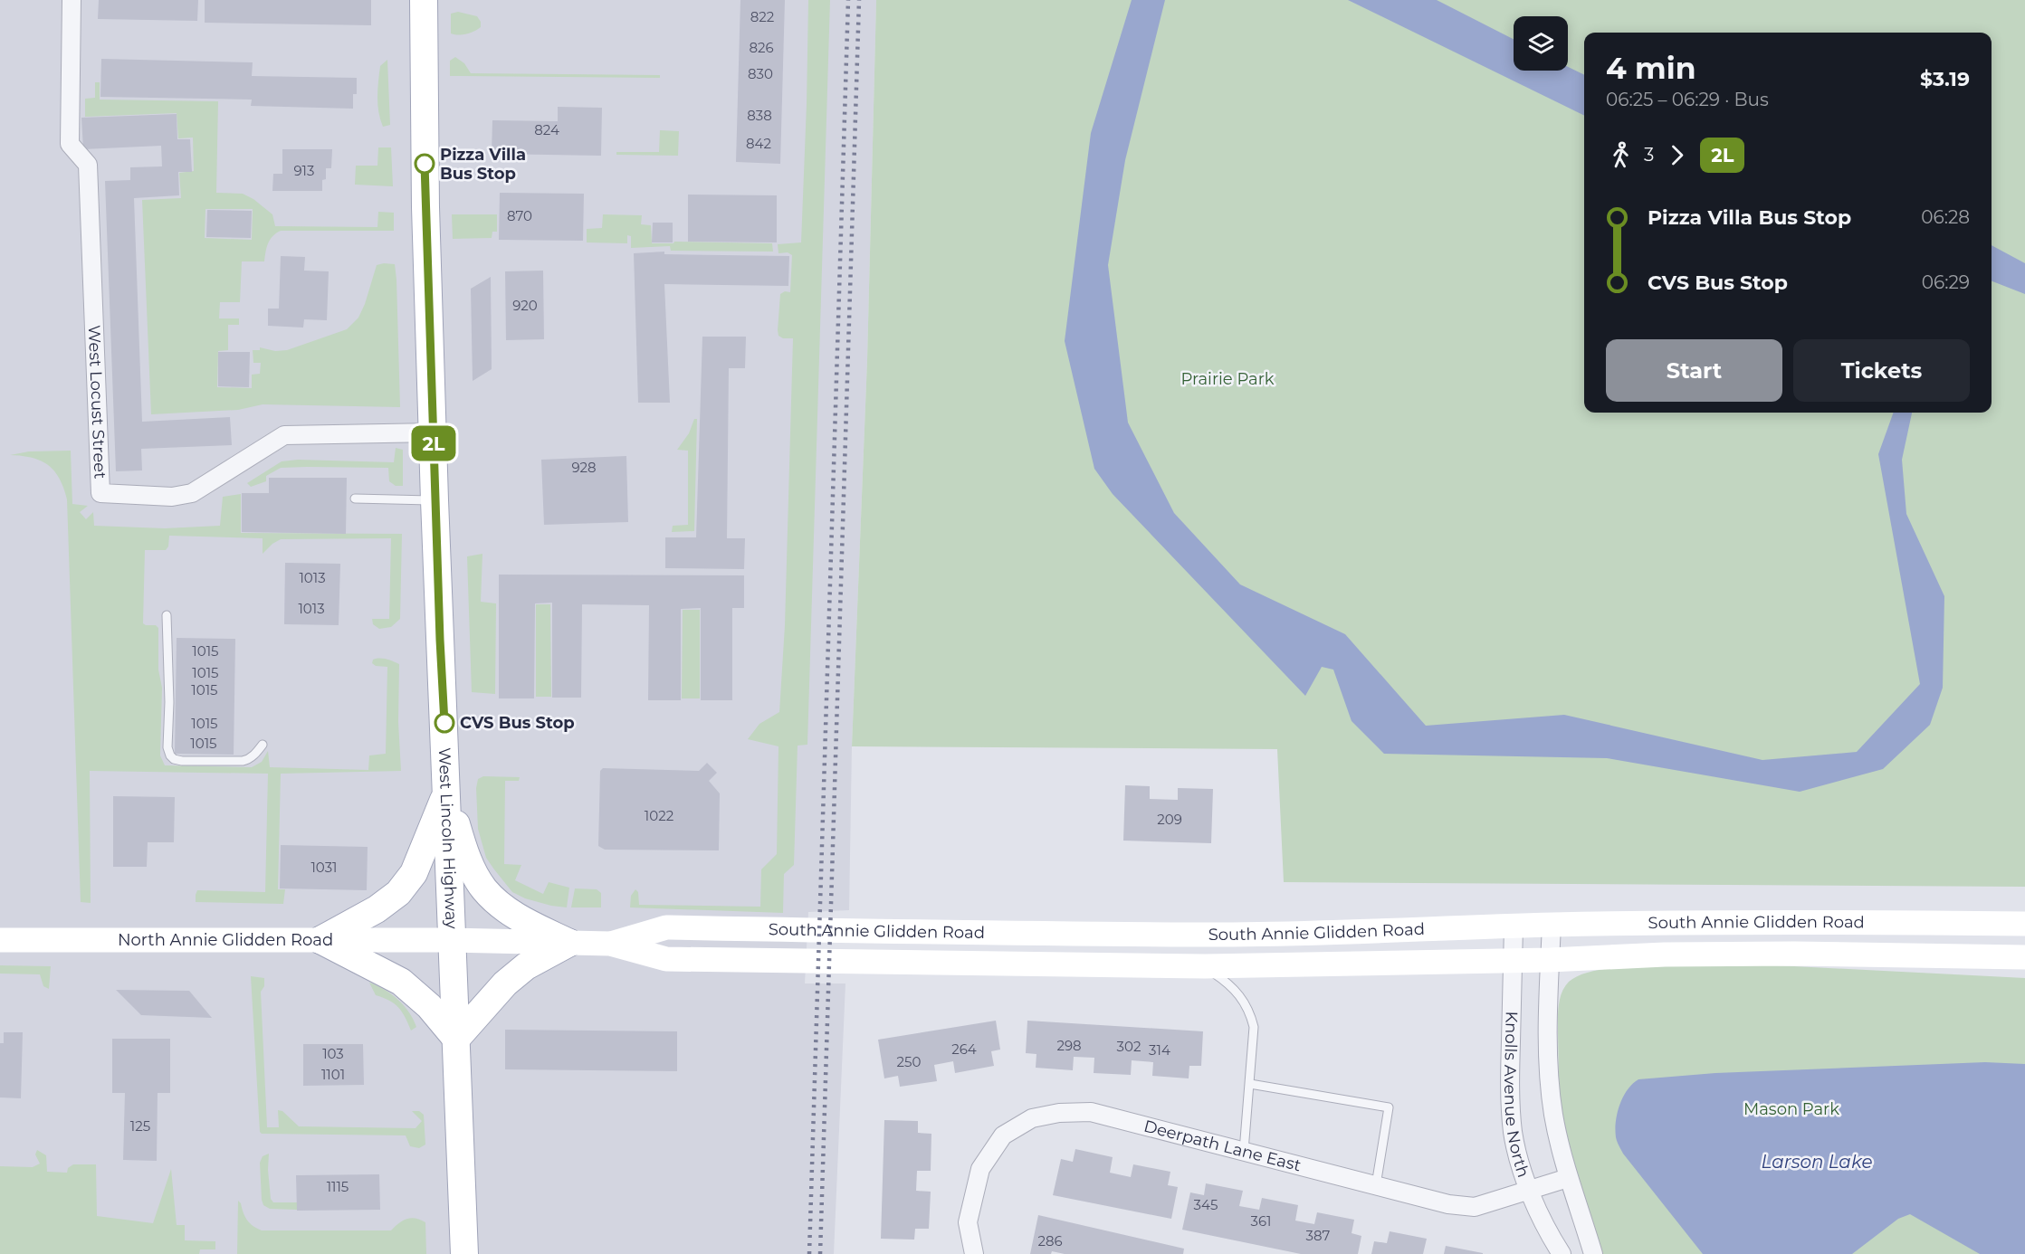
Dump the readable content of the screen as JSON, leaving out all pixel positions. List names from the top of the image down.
{
  "streets": {
    "main road": ["West Lincoln Highway", "South Annie Glidden Road", "North Annie Glidden Road"],
    "street": ["West Locust Street", "Knolls Avenue North", "Deerpath Lane East"]
  },
  "crossings": [
    ["West Locust Street", "West Lincoln Highway"],
    ["West Lincoln Highway", "South Annie Glidden Road"],
    ["West Lincoln Highway", "North Annie Glidden Road"],
    ["South Annie Glidden Road", "North Annie Glidden Road"],
    ["South Annie Glidden Road", "Knolls Avenue North"],
    ["Knolls Avenue North", "Deerpath Lane East"]
  ],
  "water": ["Larson Lake"],
  "parks": ["Prairie Park", "Mason Park"],
  "places": ["Pizza Villa Bus Stop", "CVS Bus Stop"],
  "lines": ["bus line 2L"],
  "house_numbers": [
    "822",
    "826",
    "830",
    "838",
    "824",
    "842",
    "913",
    "870",
    "920",
    "928",
    "1013",
    "1013",
    "1015",
    "1015",
    "1015",
    "1015",
    "1015",
    "1022",
    "209",
    "1031",
    "298",
    "302",
    "264",
    "314",
    "103",
    "250",
    "1101",
    "125",
    "1115",
    "345",
    "361",
    "387",
    "286"
  ],
  "page": {
    "on_map": "2L",
    "heading": ["4 min", "06:25 – 06:29 · Bus", "$3.19"],
    "legs": ["3", "2L"],
    "list": [
      {
        "name": "Pizza Villa Bus Stop",
        "value": "06:28"
      },
      {
        "name": "CVS Bus Stop",
        "value": "06:29"
      }
    ],
    "buttons": ["Start", "Tickets"]
  }
}
